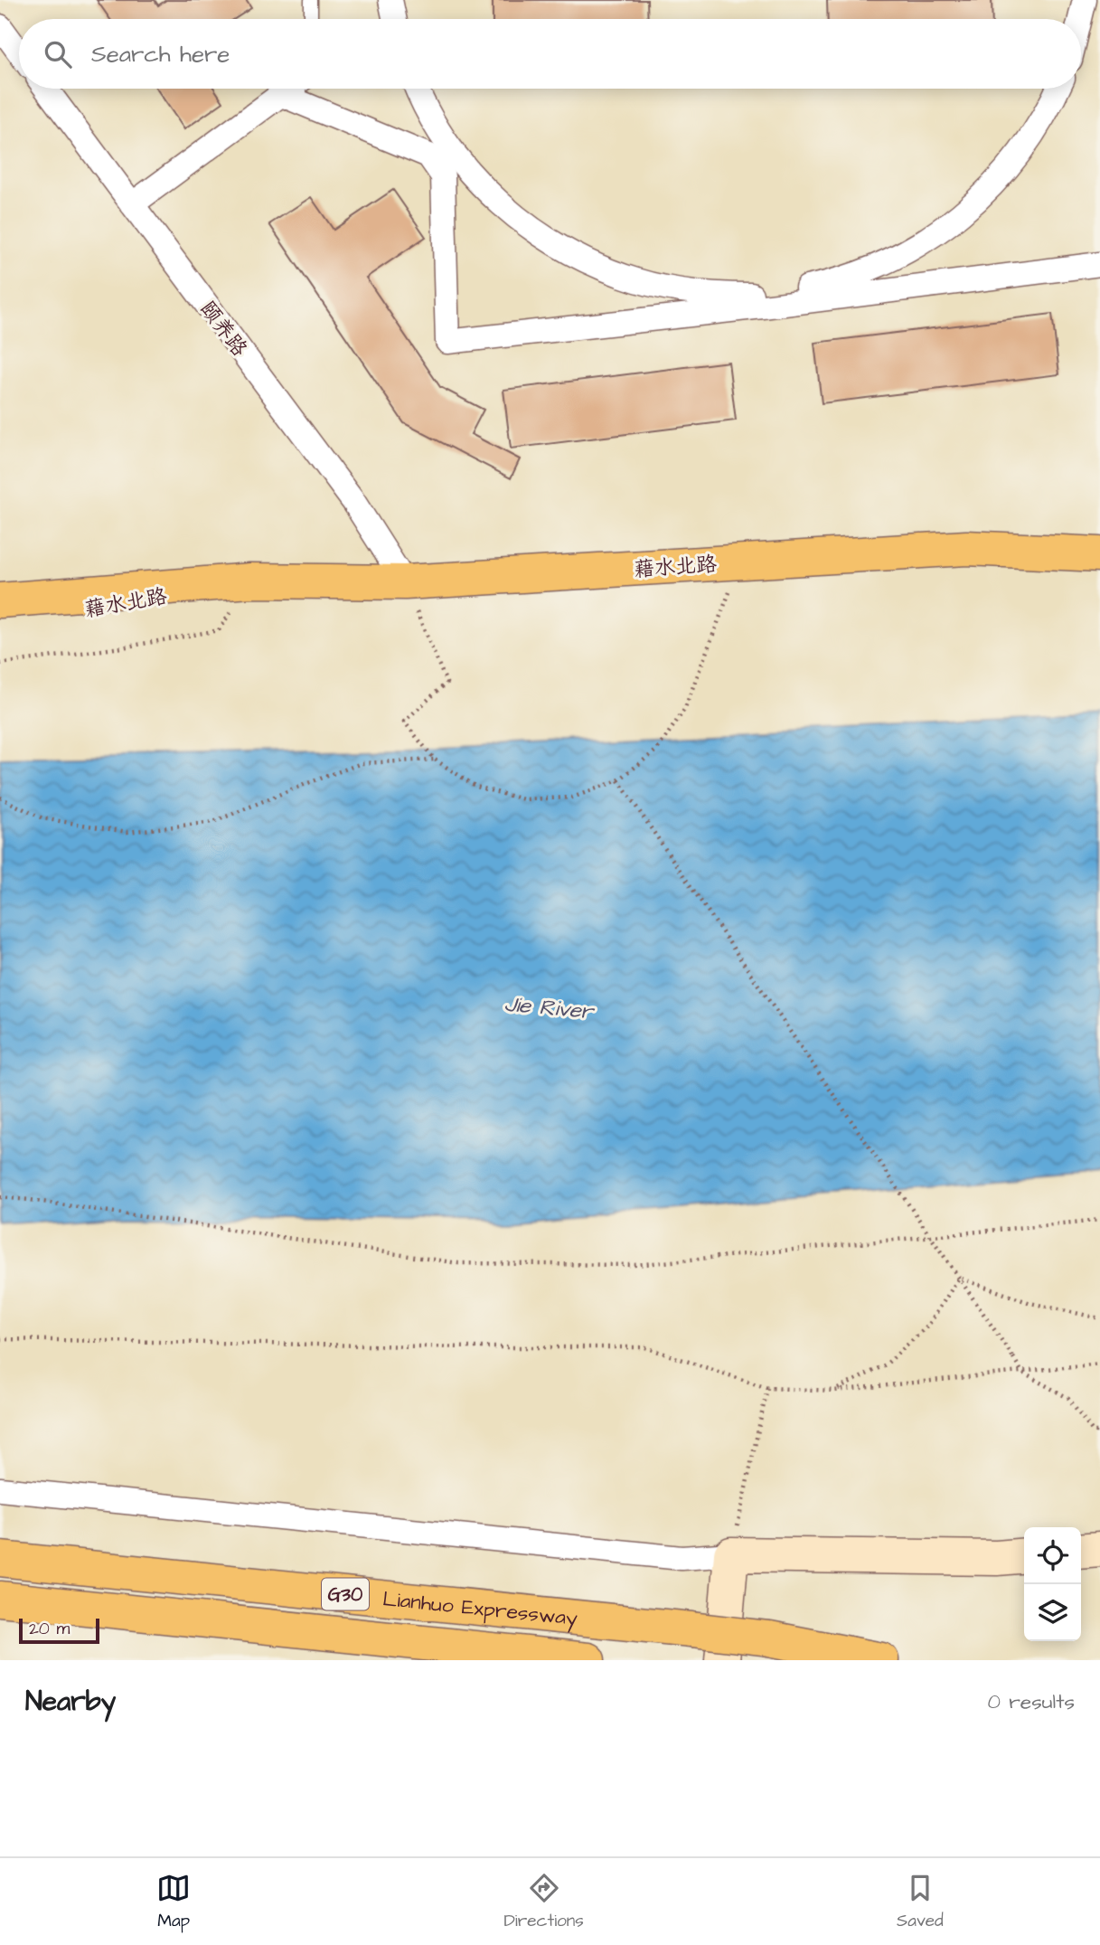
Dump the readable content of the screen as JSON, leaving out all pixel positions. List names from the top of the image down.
{
  "streets": {
    "main road": ["藉水北路", "G30", "Lianhuo Expressway"],
    "street": ["颐养路"]
  },
  "crossings": [
    ["颐养路", "藉水北路"]
  ],
  "water": ["Jie River"],
  "scale_bar": "20 m",
  "page": {
    "search": "Search here",
    "scale": "20 m",
    "heading": ["Nearby", "0 results"],
    "nav": ["Map", "Directions", "Saved"]
  }
}
